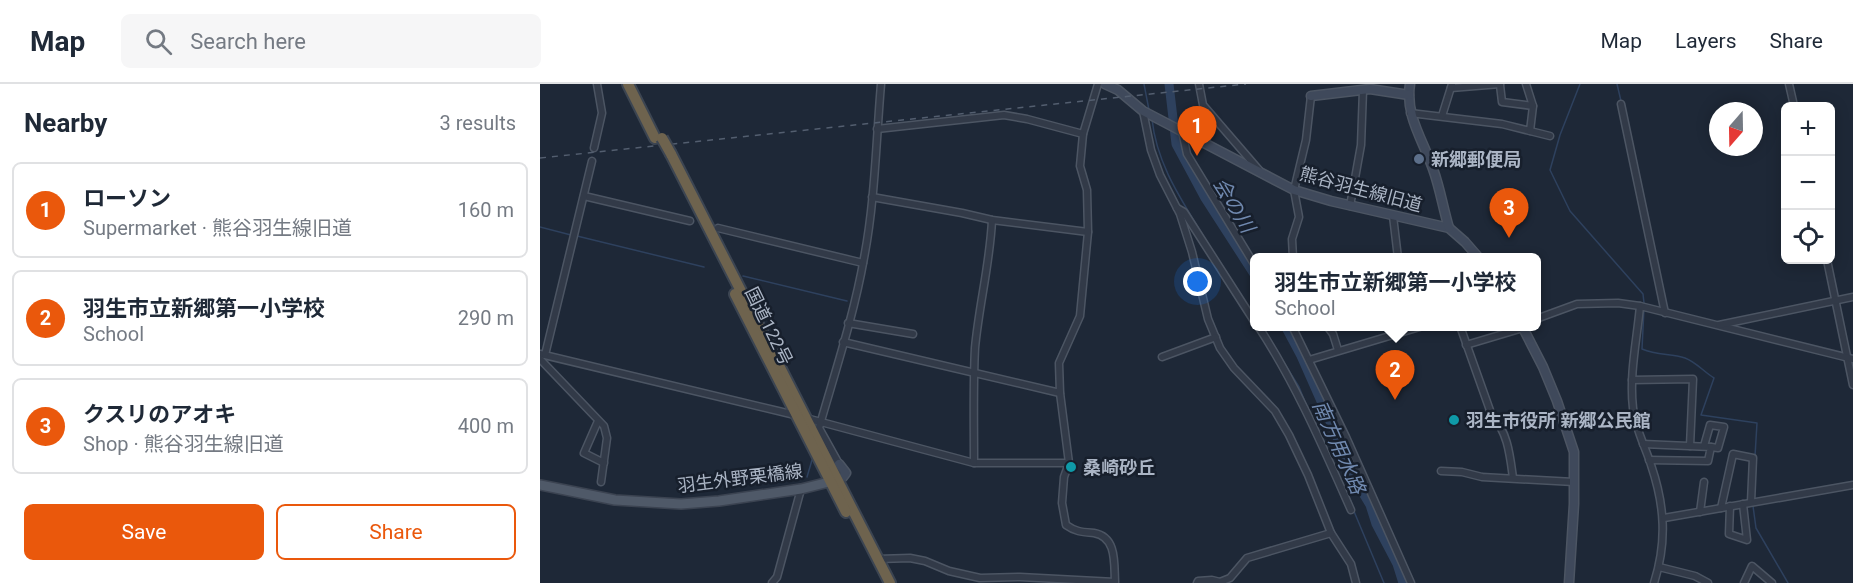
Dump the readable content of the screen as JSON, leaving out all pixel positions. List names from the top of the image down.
{
  "streets": {
    "highway": ["国道122号"],
    "main road": ["羽生外野栗橋線"],
    "street": ["熊谷羽生線旧道"]
  },
  "crossings": [
    ["国道122号", "羽生外野栗橋線"]
  ],
  "water": ["会の川", "南方用水路"],
  "places": ["新郷郵便局", "羽生市役所 新郷公民館", "桑崎砂丘"],
  "north": "bottom",
  "page": {
    "header": "Map",
    "search": "Search here",
    "nav": ["Map", "Layers", "Share"],
    "heading": ["Nearby", "3 results"],
    "map_buttons": ["+", "−"],
    "pins": ["1", "3", "2"],
    "list": [
      {
        "mark": "1",
        "name": "ローソン",
        "note": "Supermarket · 熊谷羽生線旧道",
        "value": "160 m"
      },
      {
        "mark": "2",
        "name": "羽生市立新郷第一小学校",
        "note": "School",
        "value": "290 m"
      },
      {
        "mark": "3",
        "name": "クスリのアオキ",
        "note": "Shop · 熊谷羽生線旧道",
        "value": "400 m"
      }
    ],
    "popup": ["羽生市立新郷第一小学校", "School"],
    "buttons": ["Save", "Share"]
  }
}
